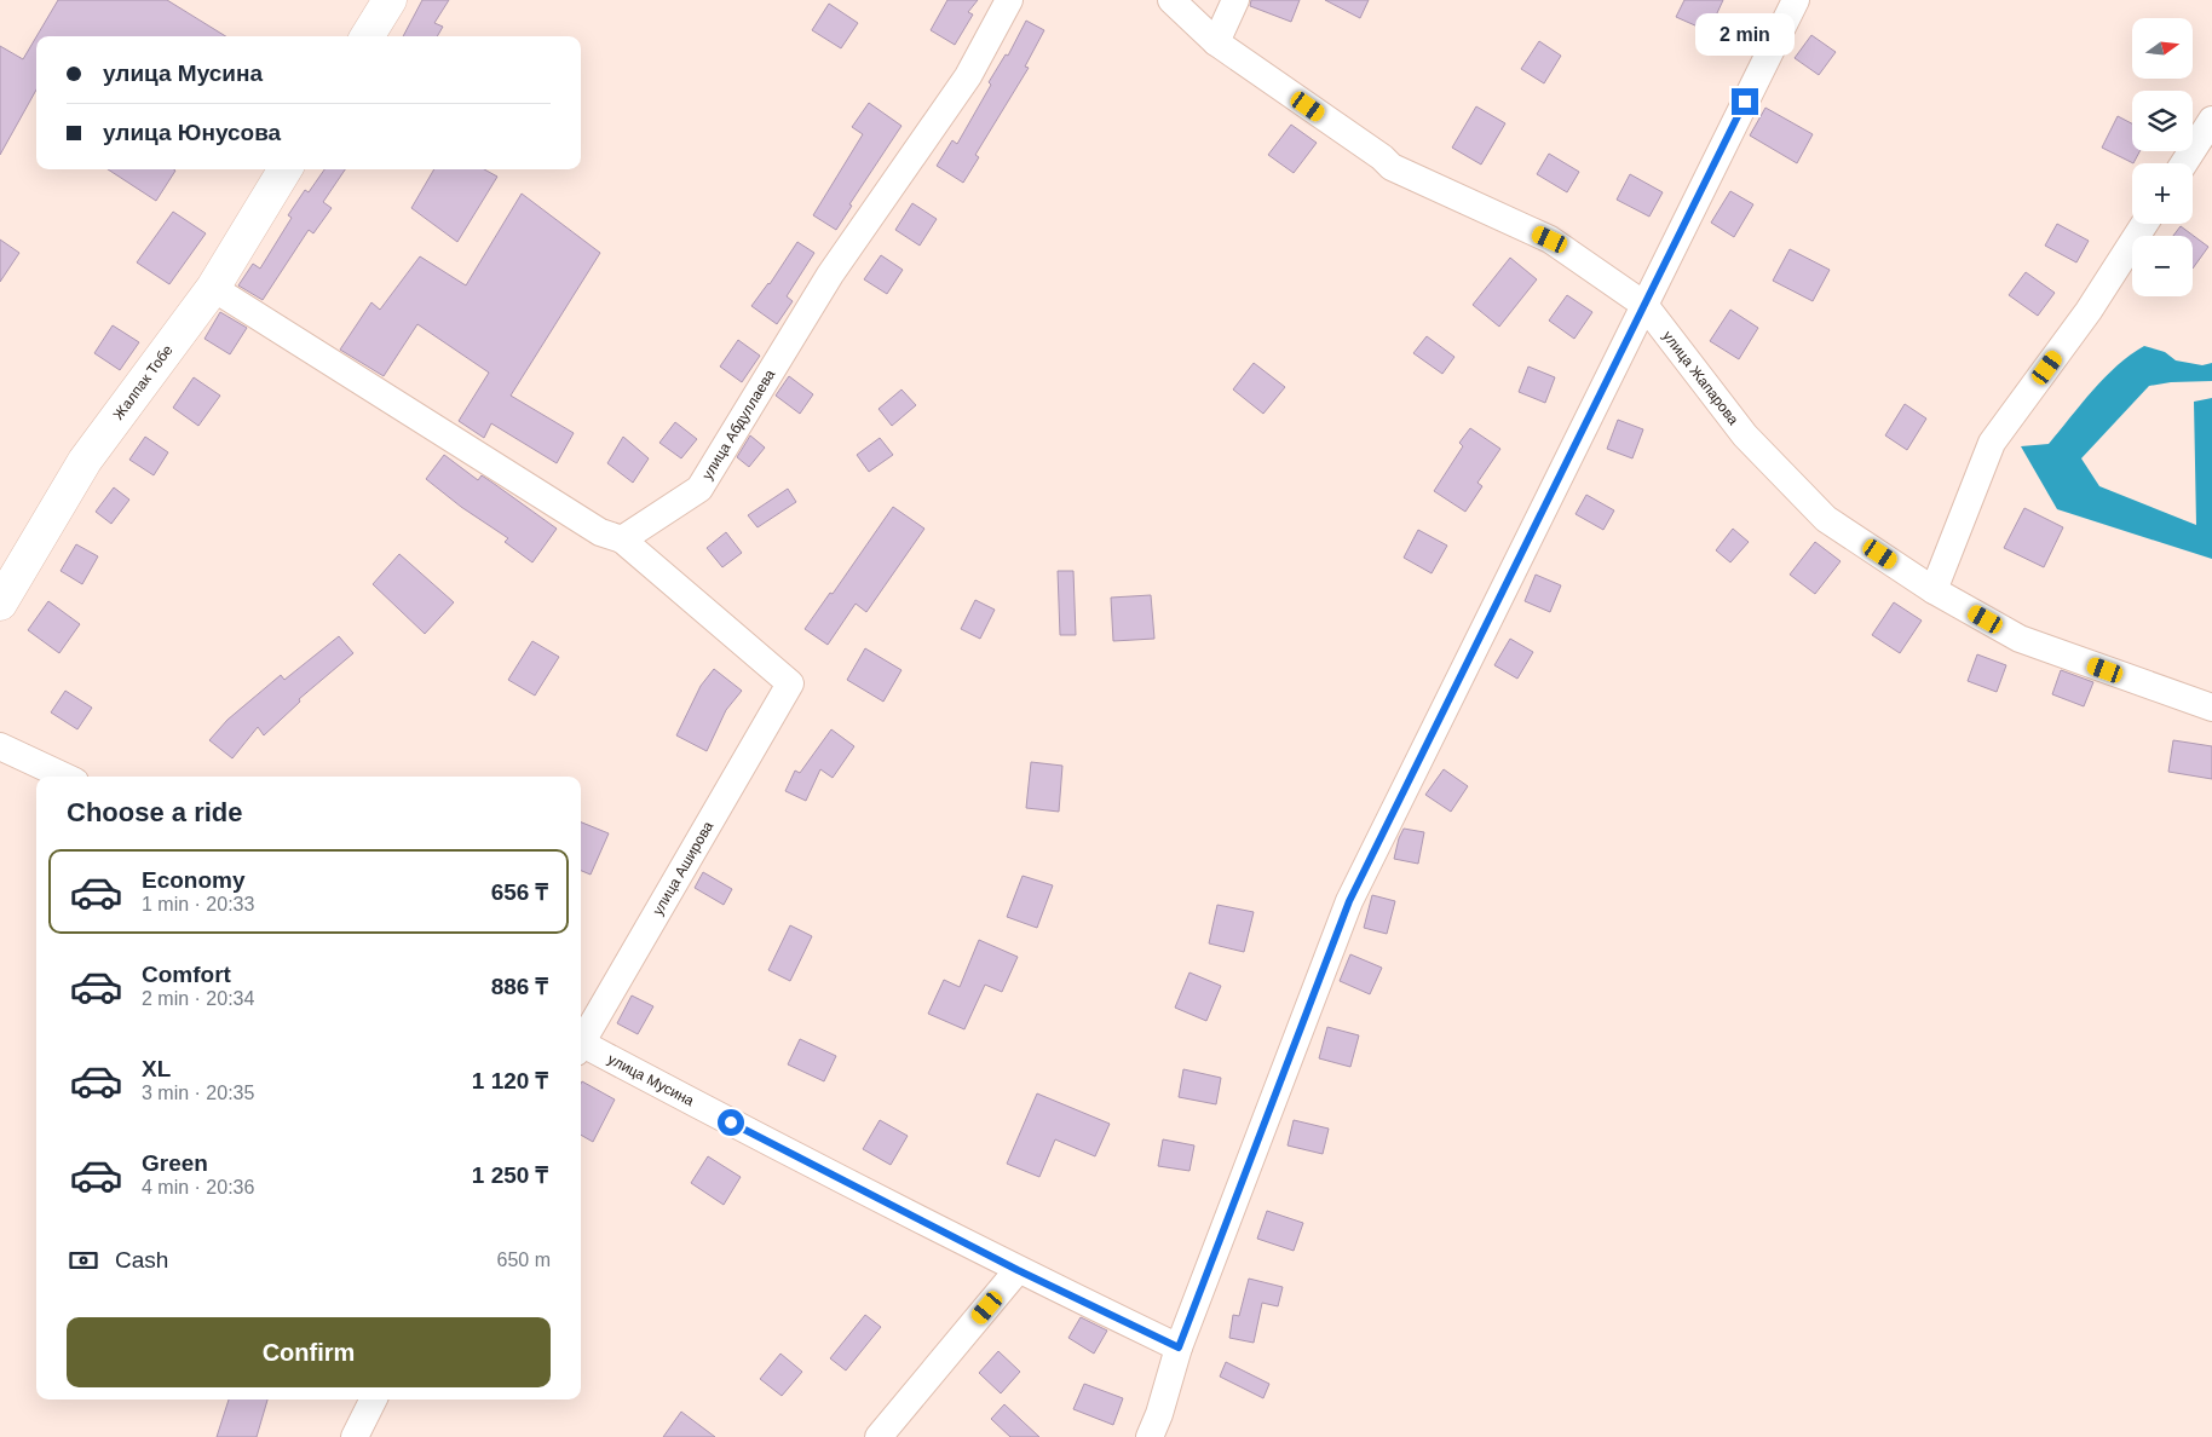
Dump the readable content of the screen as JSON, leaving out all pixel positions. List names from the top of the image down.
{
  "streets": {
    "main road": ["Жалпак Тобе"],
    "street": [
      "улица Жапарова",
      "улица Абдуллаева",
      "улица Аширова",
      "улица Мусина"
    ]
  },
  "crossings": [
    ["улица Абдуллаева", "улица Аширова"]
  ],
  "north": "right",
  "page": {
    "bubble": "2 min",
    "map_buttons": ["+", "−"],
    "banner": ["улица Мусина", "улица Юнусова"],
    "heading": "Choose a ride",
    "list": [
      {
        "name": "Economy",
        "note": "1 min · 20:33",
        "value": "656 ₸"
      },
      {
        "name": "Comfort",
        "note": "2 min · 20:34",
        "value": "886 ₸"
      },
      {
        "name": "XL",
        "note": "3 min · 20:35",
        "value": "1 120 ₸"
      },
      {
        "name": "Green",
        "note": "4 min · 20:36",
        "value": "1 250 ₸"
      }
    ],
    "pay": ["Cash", "650 m"],
    "buttons": "Confirm"
  }
}
